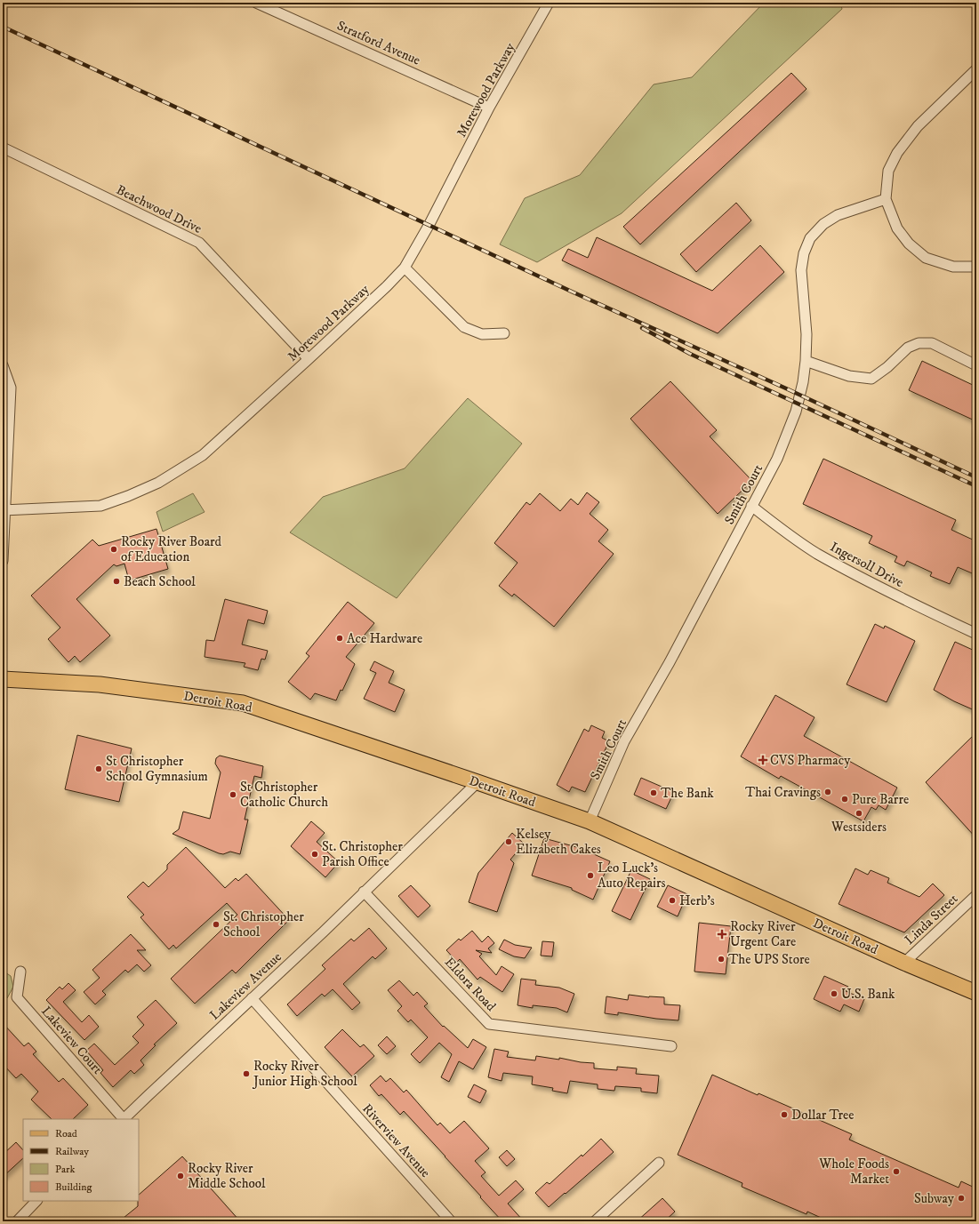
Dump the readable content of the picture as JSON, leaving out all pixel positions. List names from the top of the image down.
{
  "streets": {
    "main road": ["Detroit Road"],
    "street": [
      "Stratford Avenue",
      "Morewood Parkway",
      "Beachwood Drive",
      "Smith Court",
      "Ingersoll Drive",
      "Linda Street",
      "Eldora Road",
      "Lakeview Avenue",
      "Lakeview Court",
      "Riverview Avenue"
    ]
  },
  "crossings": [
    ["Stratford Avenue", "Morewood Parkway"],
    ["Morewood Parkway", "Beachwood Drive"],
    ["Smith Court", "Ingersoll Drive"],
    ["Smith Court", "Detroit Road"],
    ["Detroit Road", "Linda Street"],
    ["Detroit Road", "Lakeview Avenue"],
    ["Eldora Road", "Lakeview Avenue"],
    ["Lakeview Avenue", "Riverview Avenue"]
  ],
  "places": {
    "other": [
      "Rocky River Board of Education",
      "Beach School",
      "Ace Hardware",
      "St Christopher School Gymnasium",
      "Thai Cravings",
      "The Bank",
      "St Christopher Catholic Church",
      "Pure Barre",
      "Westsiders",
      "Kelsey Elizabeth Cakes",
      "St. Christopher Parish Office",
      "Leo Luck's Auto Repairs",
      "Herb's",
      "St. Christopher School",
      "The UPS Store",
      "U.S. Bank",
      "Rocky River Junior High School",
      "Dollar Tree",
      "Whole Foods Market",
      "Rocky River Middle School",
      "Subway"
    ],
    "health": ["CVS Pharmacy", "Rocky River Urgent Care"]
  },
  "legend": [
    "Road",
    "Railway",
    "Park",
    "Building"
  ]
}
